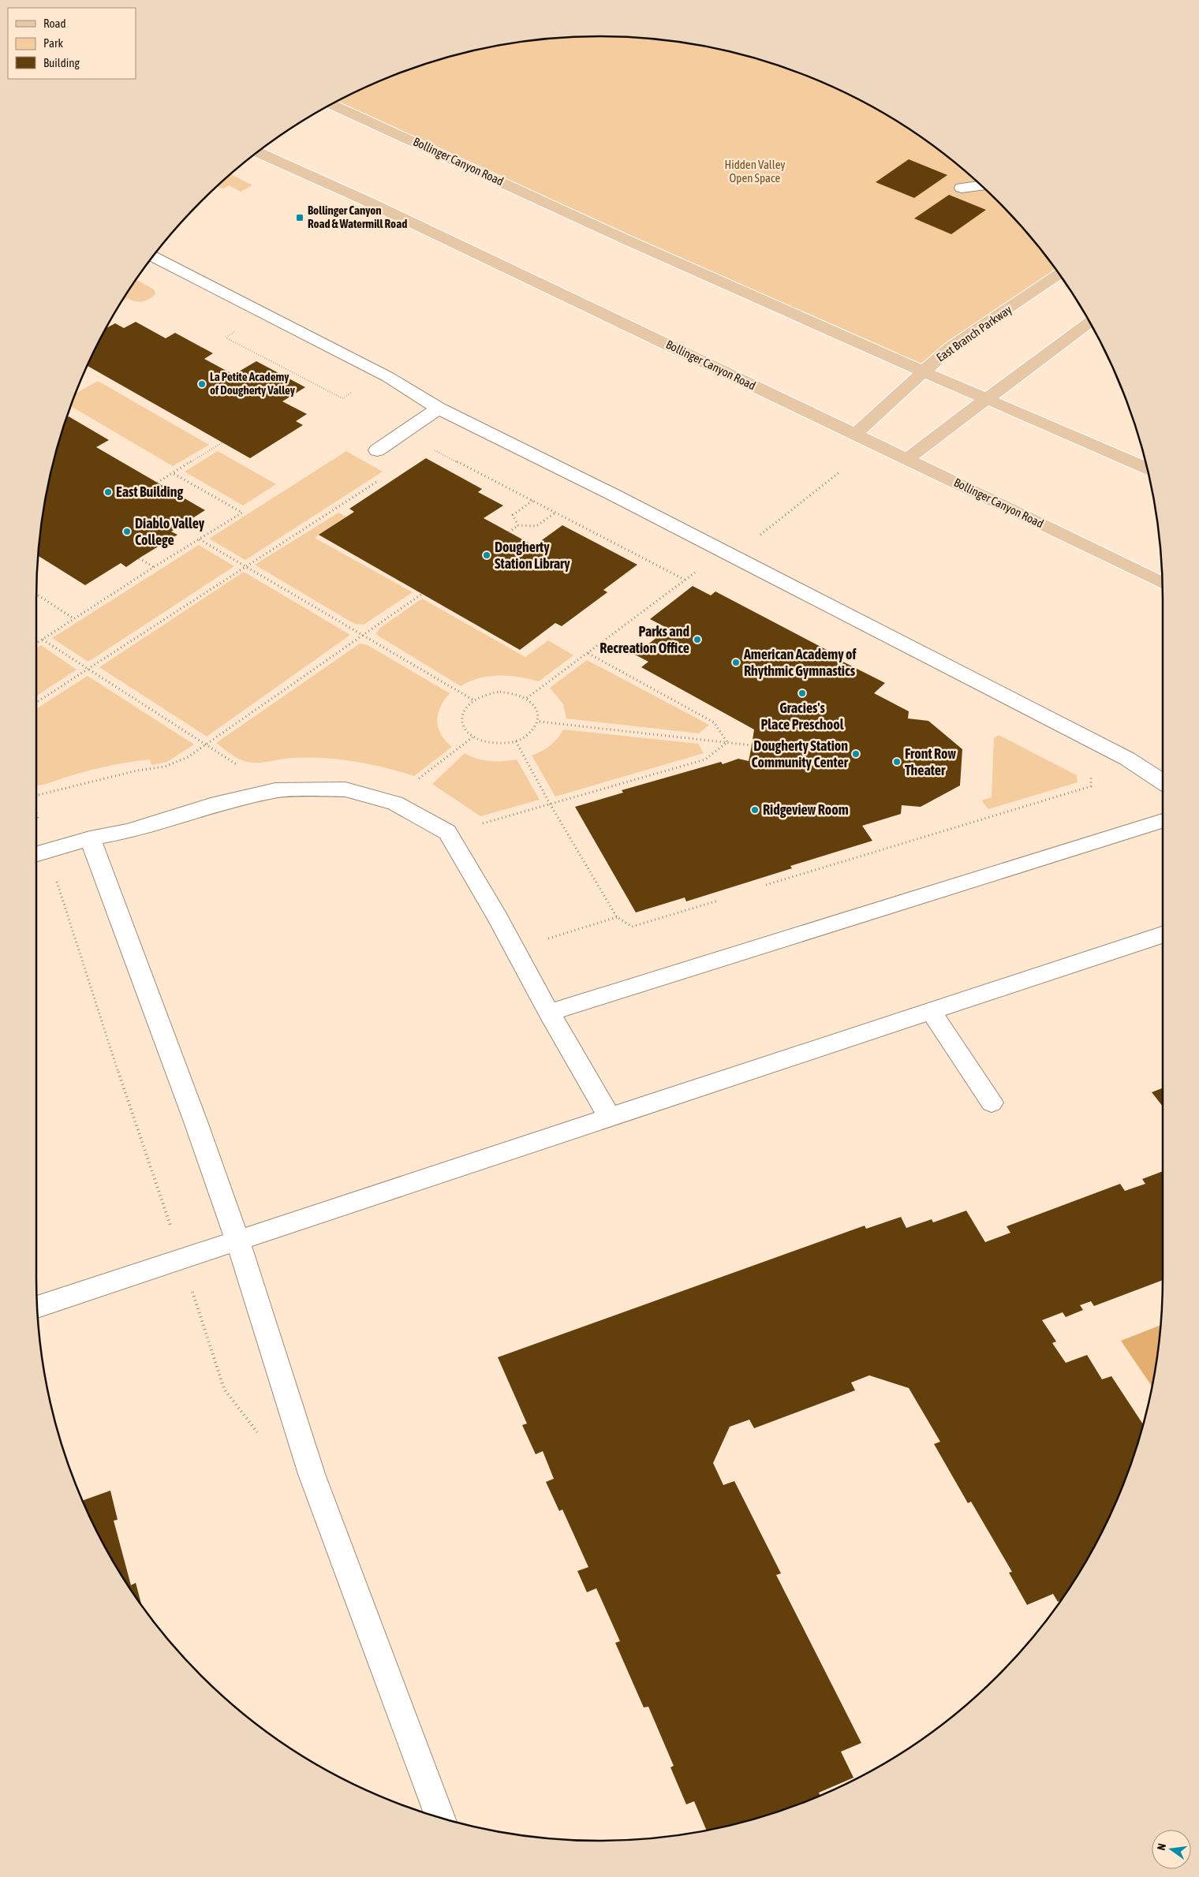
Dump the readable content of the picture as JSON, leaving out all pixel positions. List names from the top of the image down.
{
  "streets": {
    "main road": ["Bollinger Canyon Road", "East Branch Parkway"]
  },
  "crossings": [
    ["Bollinger Canyon Road", "East Branch Parkway"]
  ],
  "parks": ["Hidden Valley Open Space"],
  "places": {
    "transit": ["Bollinger Canyon Road & Watermill Road"],
    "other": [
      "La Petite Academy of Dougherty Valley",
      "East Building",
      "Diablo Valley College",
      "Dougherty Station Library",
      "Parks and Recreation Office",
      "American Academy of Rhythmic Gymnastics",
      "Gracies's Place Preschool",
      "Dougherty Station Community Center",
      "Front Row Theater",
      "Ridgeview Room"
    ]
  },
  "legend": ["Road", "Park", "Building"],
  "north": "left"
}
